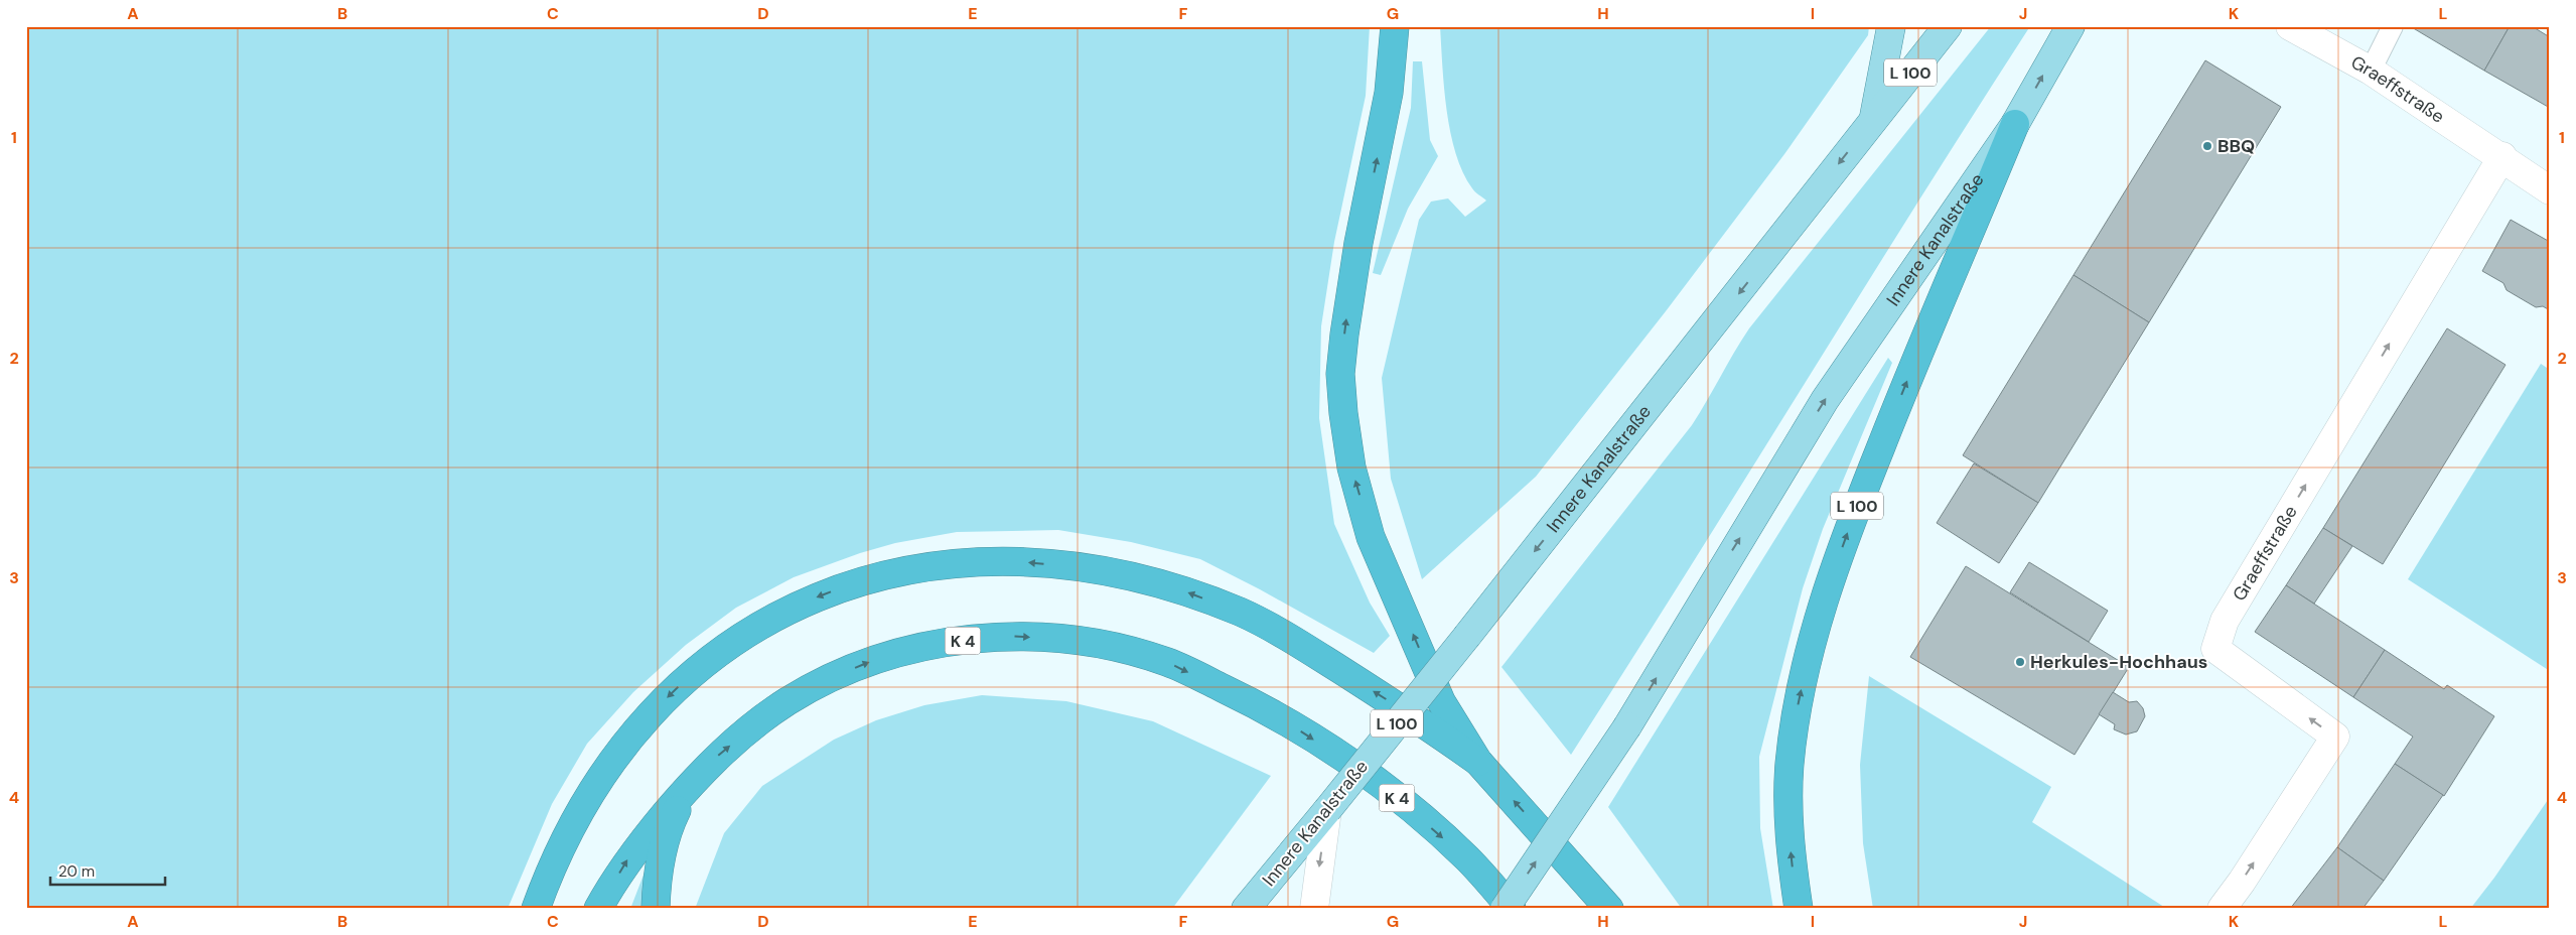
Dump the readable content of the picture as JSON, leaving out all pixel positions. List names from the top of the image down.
{
  "streets": {
    "highway": ["L 100", "K 4"],
    "main road": ["Innere Kanalstraße"],
    "street": ["Graeffstraße"]
  },
  "crossings": [
    ["L 100", "Innere Kanalstraße"]
  ],
  "one_way": ["Graeffstraße"],
  "places": ["BBQ", "Herkules-Hochhaus"],
  "scale_bar": "20 m",
  "grid": {
    "columns": [
      "A",
      "B",
      "C",
      "D",
      "E",
      "F",
      "G",
      "H",
      "I",
      "J",
      "K",
      "L"
    ],
    "rows": [
      "1",
      "2",
      "3",
      "4"
    ]
  }
}
